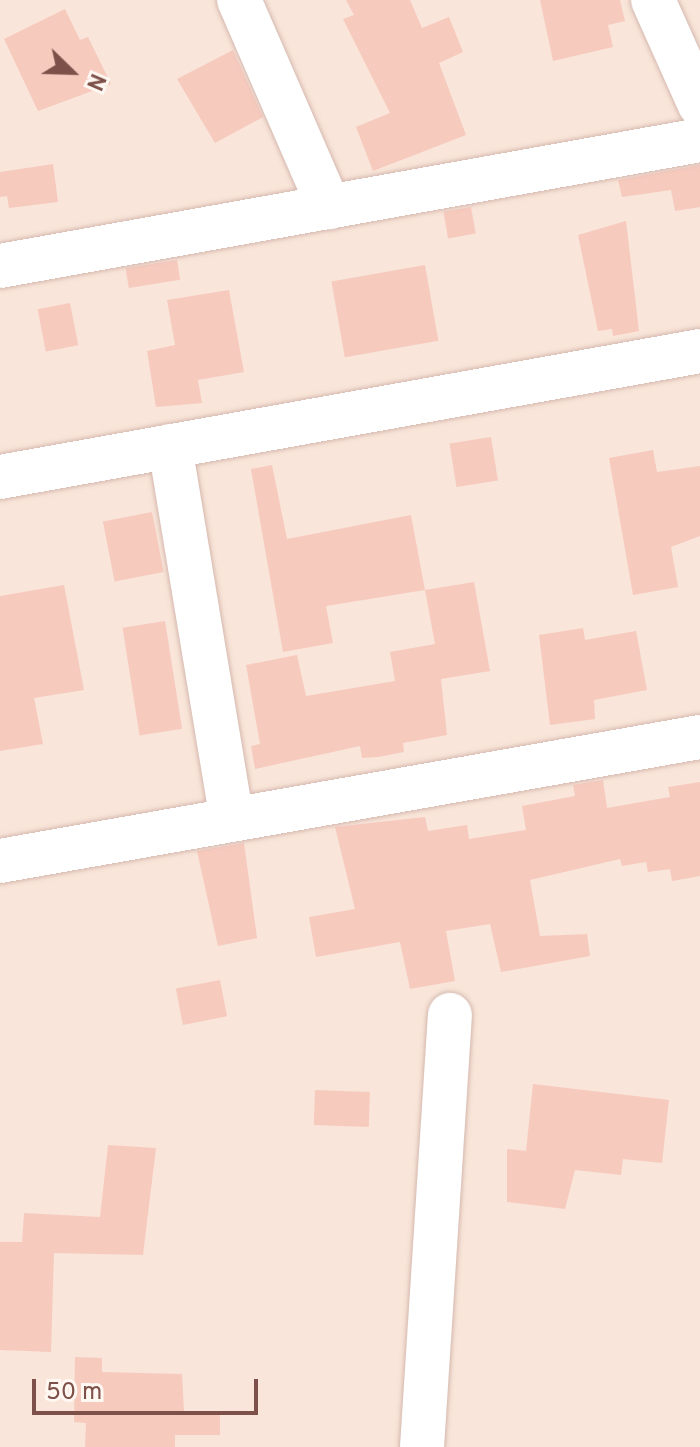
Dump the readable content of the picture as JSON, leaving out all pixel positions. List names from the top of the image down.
{
  "scale_bar": "50 m",
  "north": "bottom right"
}
